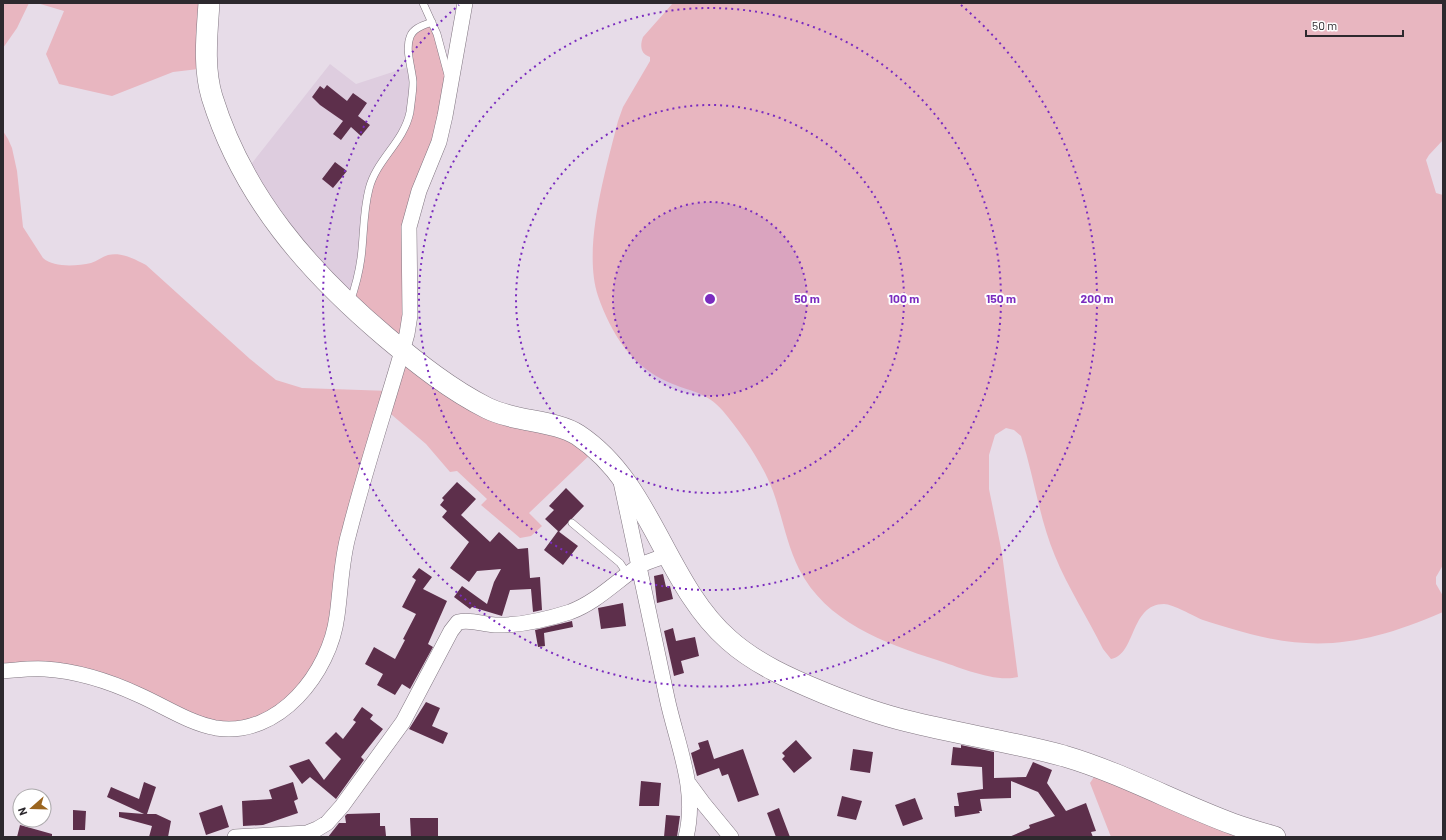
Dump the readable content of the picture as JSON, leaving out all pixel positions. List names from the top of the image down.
{
  "scale_bar": "50 m",
  "north": "left",
  "rings": [
    "50 m",
    "100 m",
    "150 m",
    "200 m"
  ]
}
